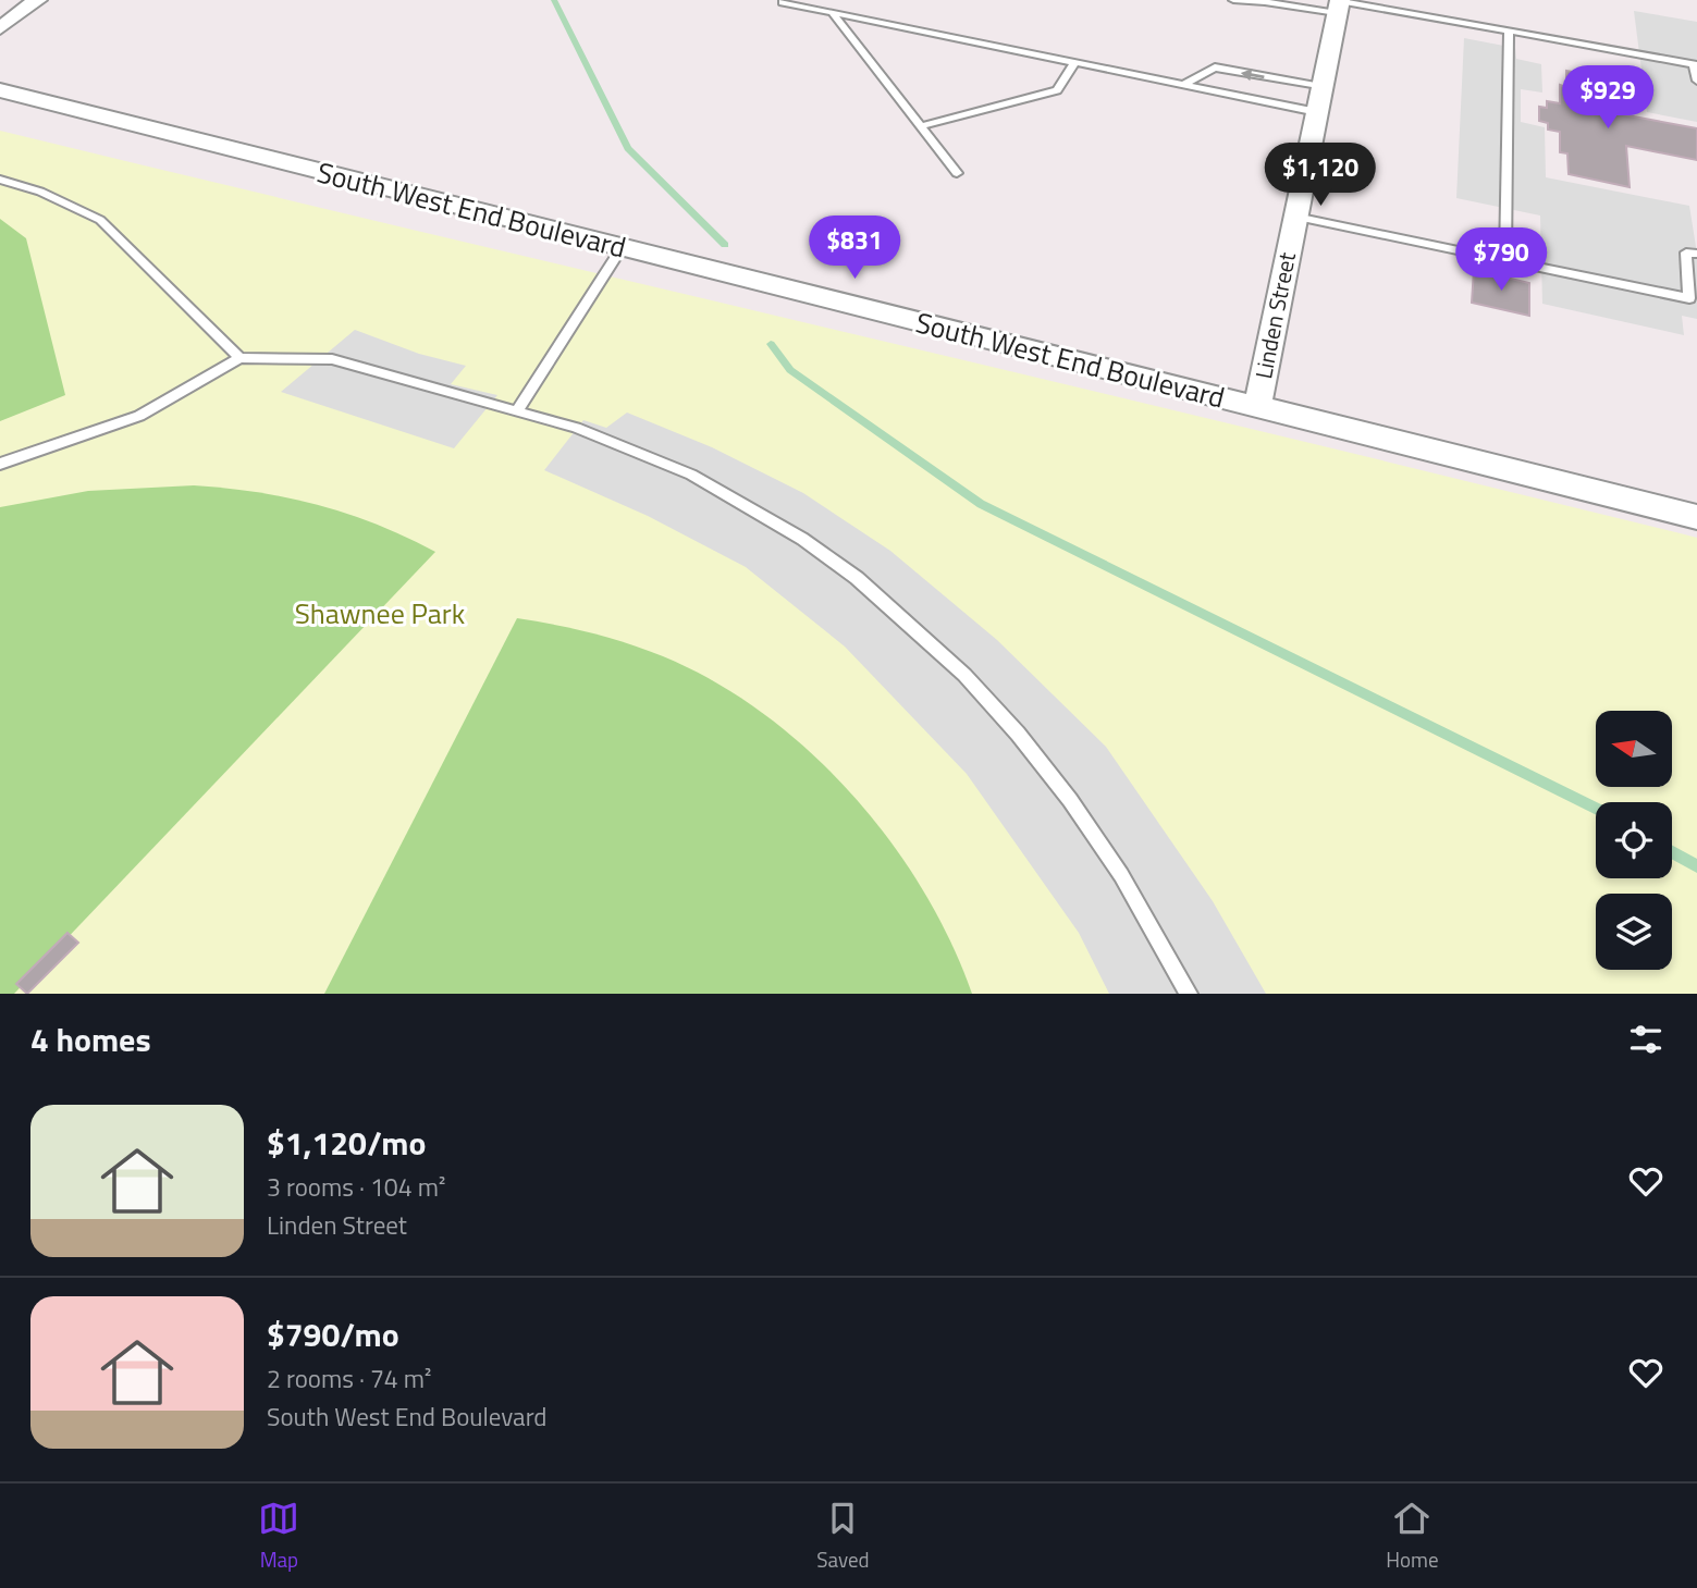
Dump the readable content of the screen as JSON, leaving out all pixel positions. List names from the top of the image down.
{
  "streets": {
    "street": ["South West End Boulevard", "Linden Street"]
  },
  "crossings": [
    ["South West End Boulevard", "Linden Street"]
  ],
  "parks": ["Shawnee Park"],
  "north": "left",
  "page": {
    "price": [
      "$929",
      "$1,120",
      "$831",
      "$790"
    ],
    "heading": "4 homes",
    "list": [
      {
        "name": "$1,120/mo",
        "note": "3 rooms · 104 m² · Linden Street"
      },
      {
        "name": "$790/mo",
        "note": "2 rooms · 74 m² · South West End Boulevard"
      }
    ],
    "tabs": ["Map", "Saved", "Home"]
  }
}
